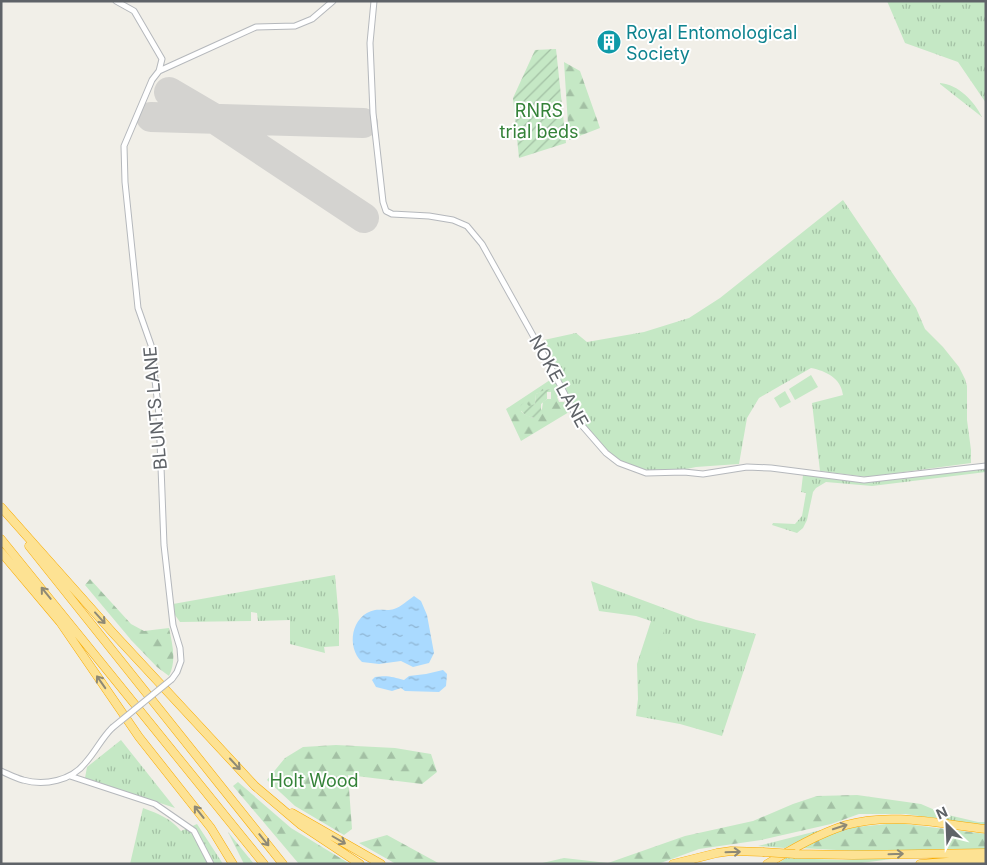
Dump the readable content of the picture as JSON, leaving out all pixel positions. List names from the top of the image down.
{
  "streets": {
    "street": ["NOKE LANE", "BLUNTS LANE"]
  },
  "parks": ["RNRS trial beds", "Holt Wood"],
  "places": {
    "building": ["Royal Entomological Society"]
  },
  "north": "top left"
}
